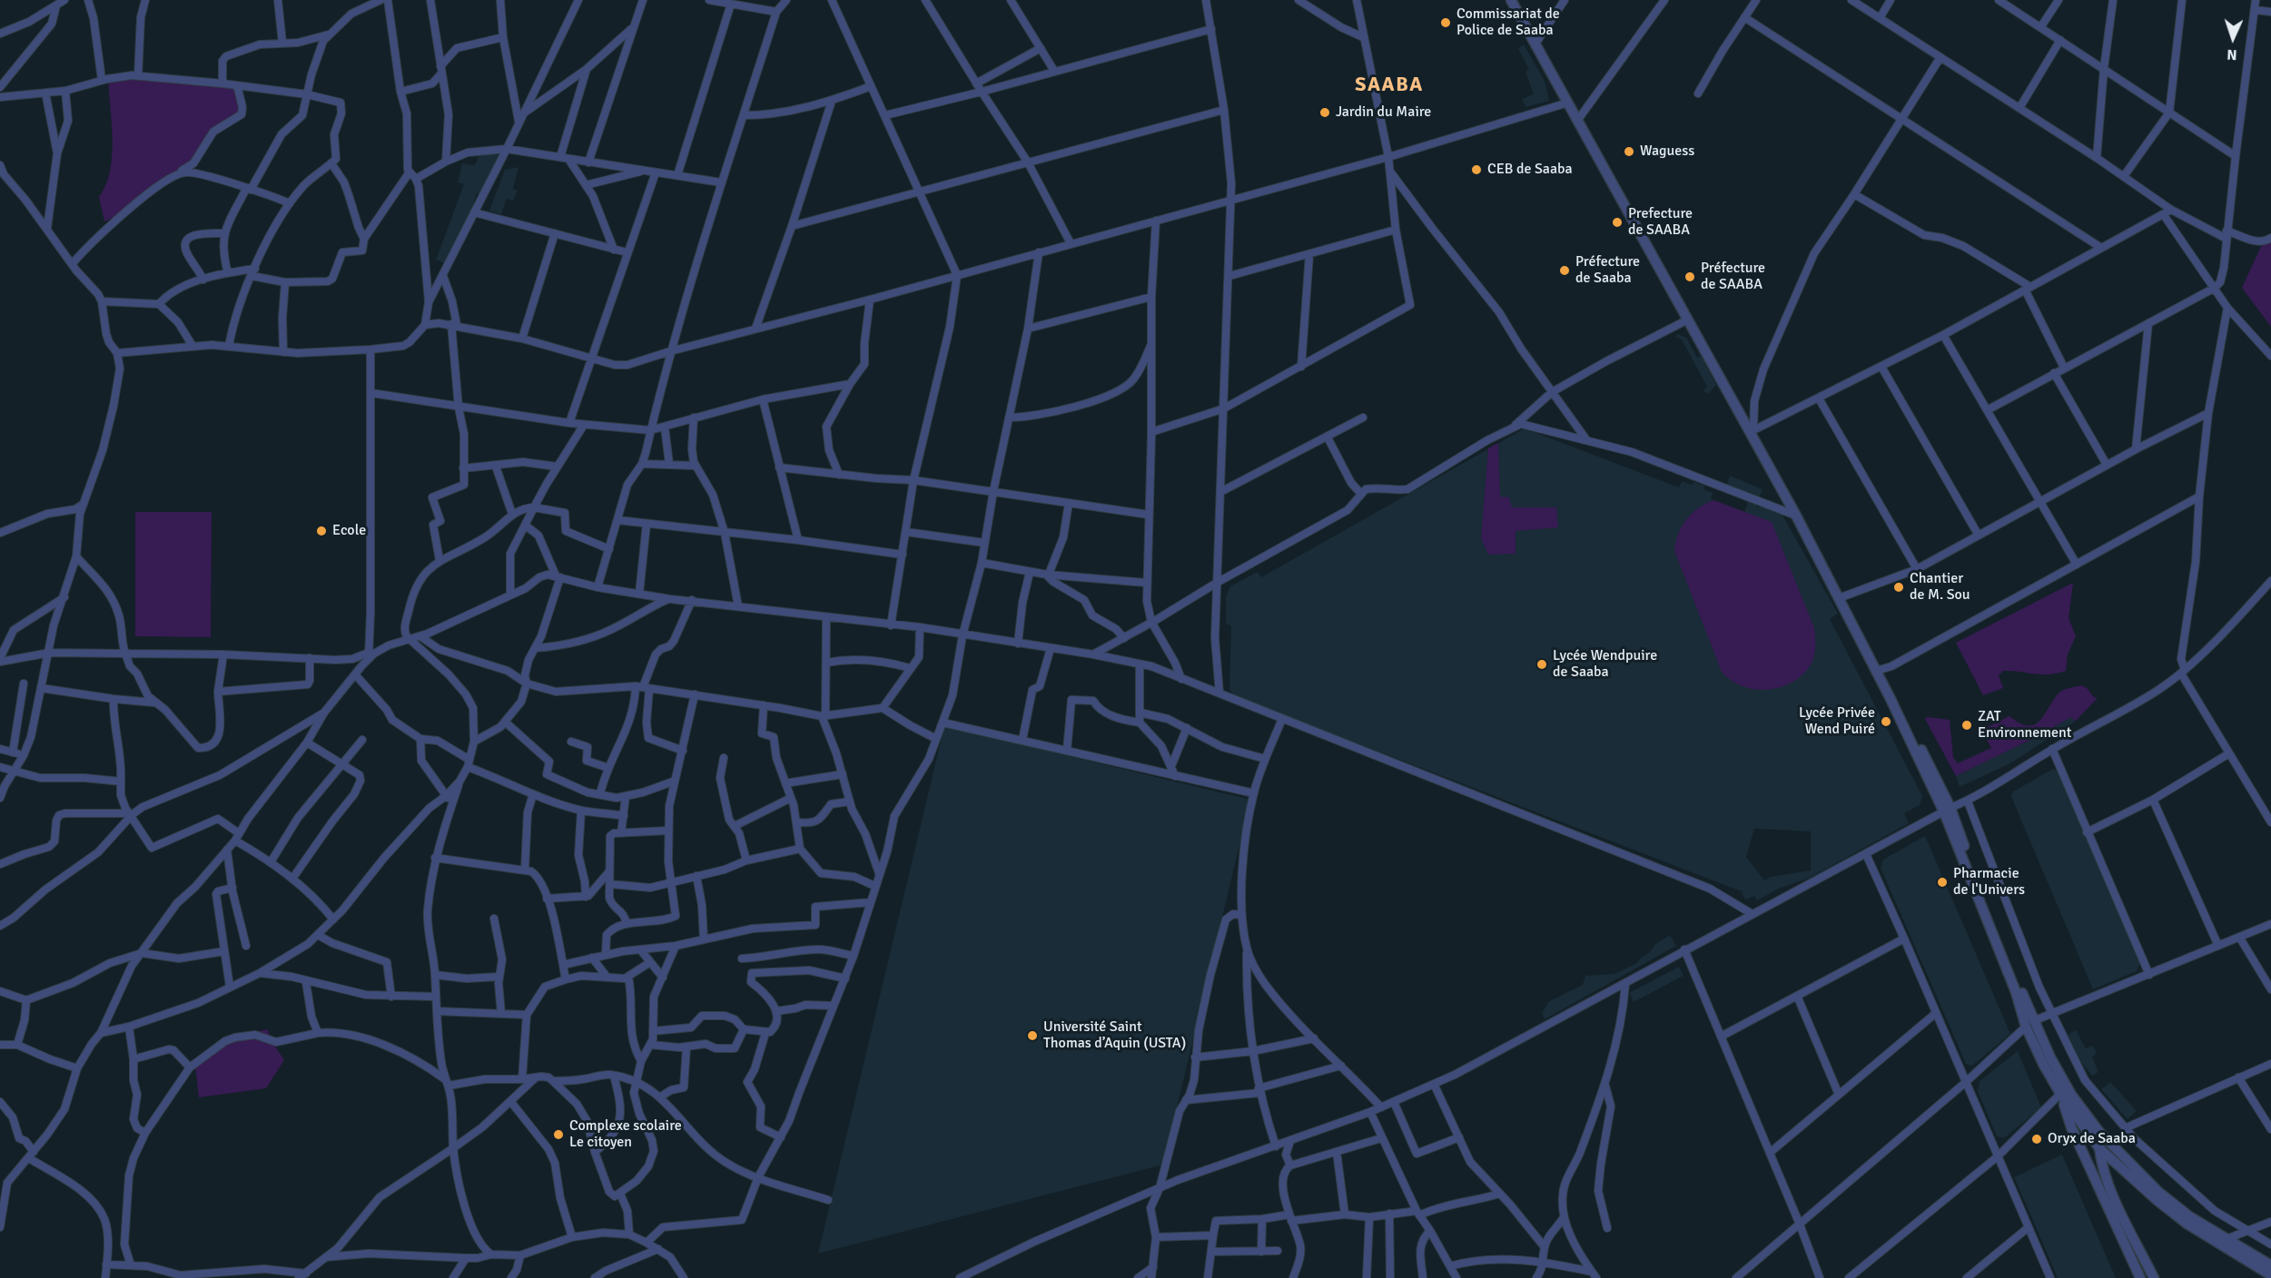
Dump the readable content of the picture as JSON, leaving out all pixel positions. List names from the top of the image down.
{
  "districts": ["SAABA"],
  "places": [
    "Commissariat de Police de Saaba",
    "Jardin du Maire",
    "Waguess",
    "CEB de Saaba",
    "Prefecture de SAABA",
    "Préfecture de Saaba",
    "Préfecture de SAABA",
    "Ecole",
    "Chantier de M. Sou",
    "Lycée Wendpuire de Saaba",
    "Lycée Privée Wend Puiré",
    "ZAT Environnement",
    "Pharmacie de l'Univers",
    "Université Saint Thomas d’Aquin (USTA)",
    "Complexe scolaire Le citoyen",
    "Oryx de Saaba"
  ],
  "north": "bottom"
}
